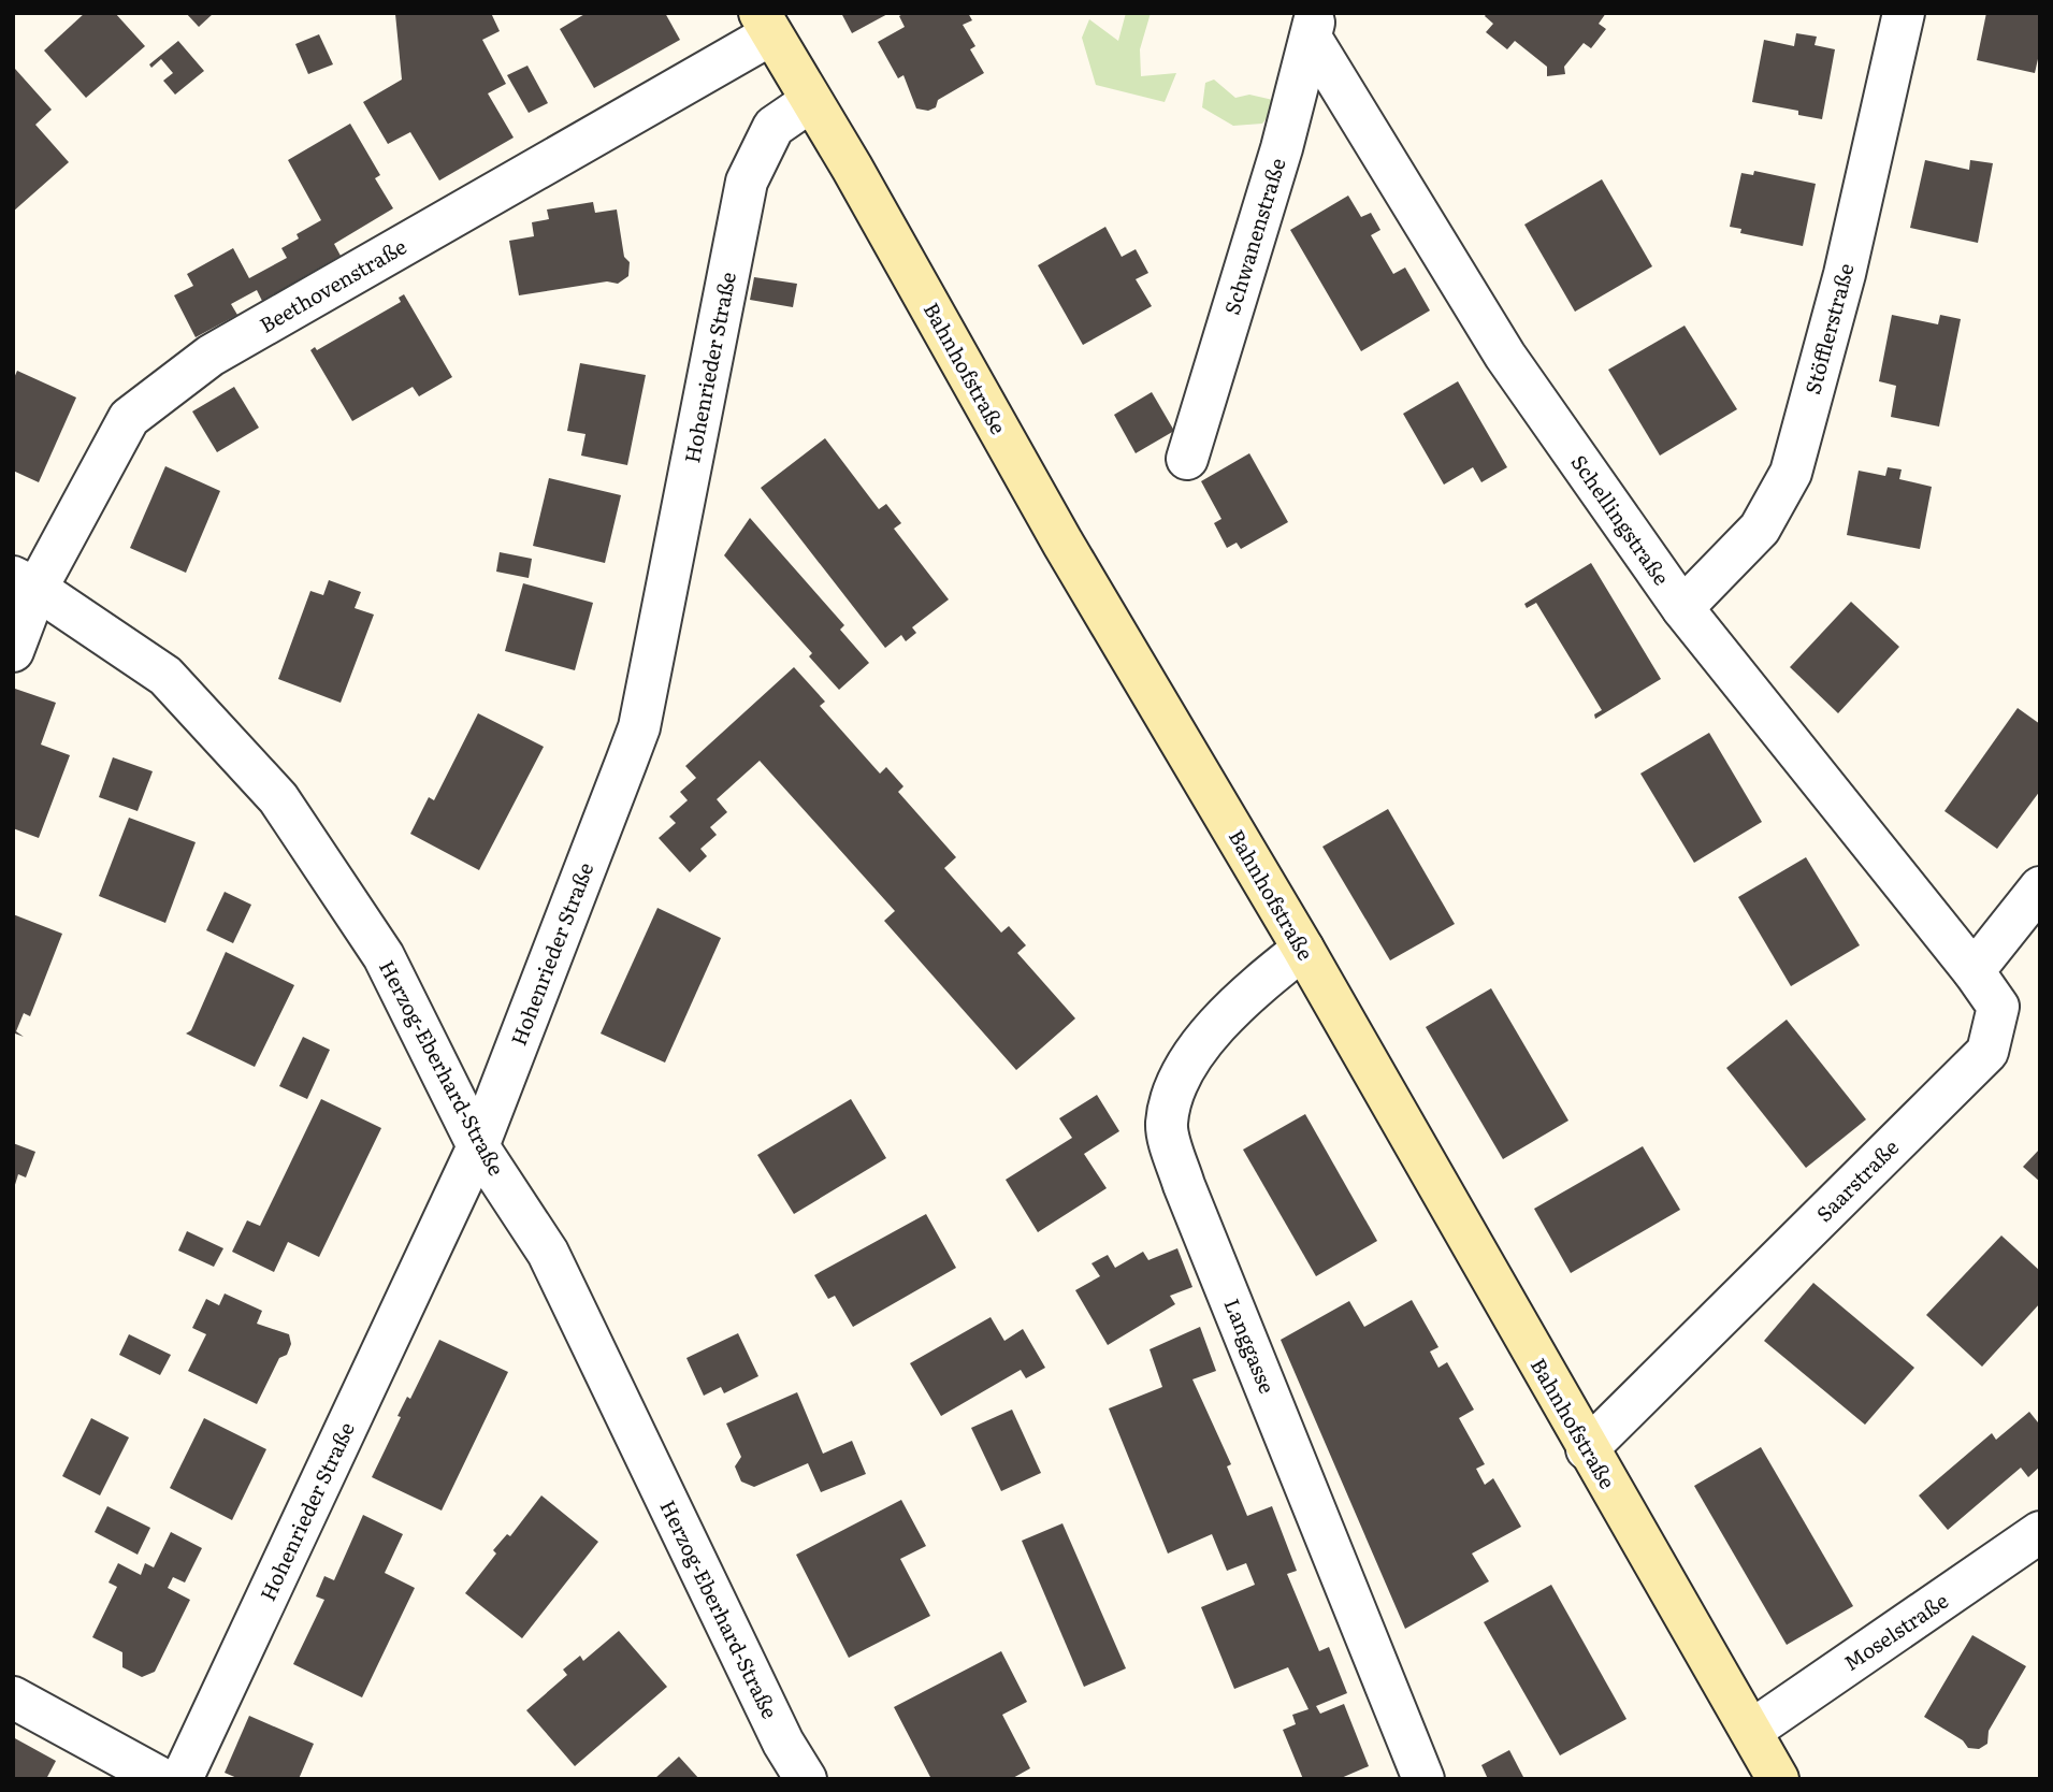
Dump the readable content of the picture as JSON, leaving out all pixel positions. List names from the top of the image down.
{
  "streets": {
    "street": [
      "Schwanenstraße",
      "Beethovenstraße",
      "Stöfflerstraße",
      "Hohenrieder Straße",
      "Bahnhofstraße",
      "Schellingstraße",
      "Herzog-Eberhard-Straße",
      "Saarstraße",
      "Langgasse",
      "Moselstraße"
    ]
  },
  "crossings": [
    ["Schwanenstraße", "Schellingstraße"],
    ["Beethovenstraße", "Bahnhofstraße"],
    ["Beethovenstraße", "Herzog-Eberhard-Straße"],
    ["Stöfflerstraße", "Schellingstraße"],
    ["Hohenrieder Straße", "Bahnhofstraße"],
    ["Hohenrieder Straße", "Herzog-Eberhard-Straße"],
    ["Bahnhofstraße", "Saarstraße"],
    ["Bahnhofstraße", "Langgasse"],
    ["Bahnhofstraße", "Moselstraße"],
    ["Schellingstraße", "Saarstraße"]
  ]
}
